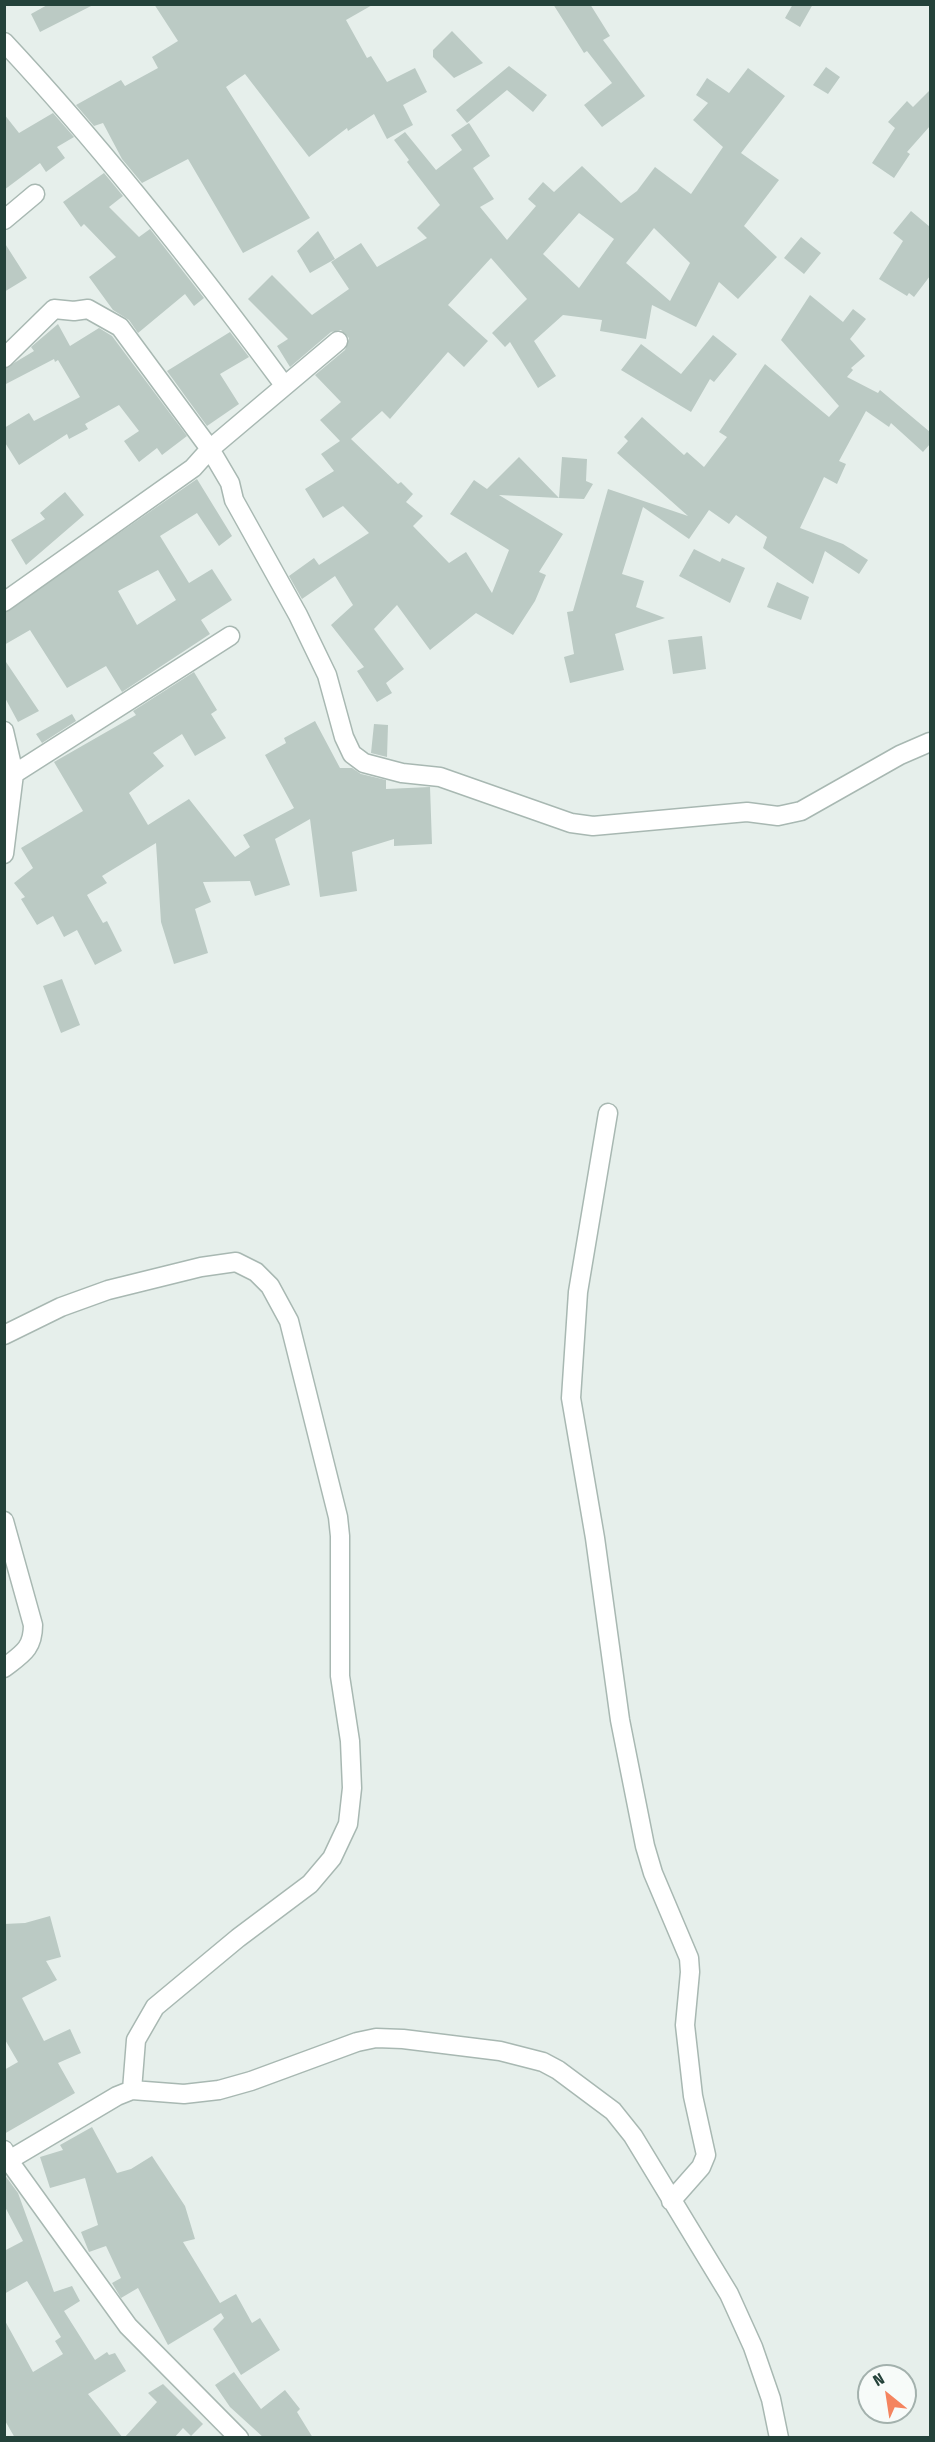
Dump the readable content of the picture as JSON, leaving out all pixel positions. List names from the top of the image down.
{
  "north": "top left"
}
